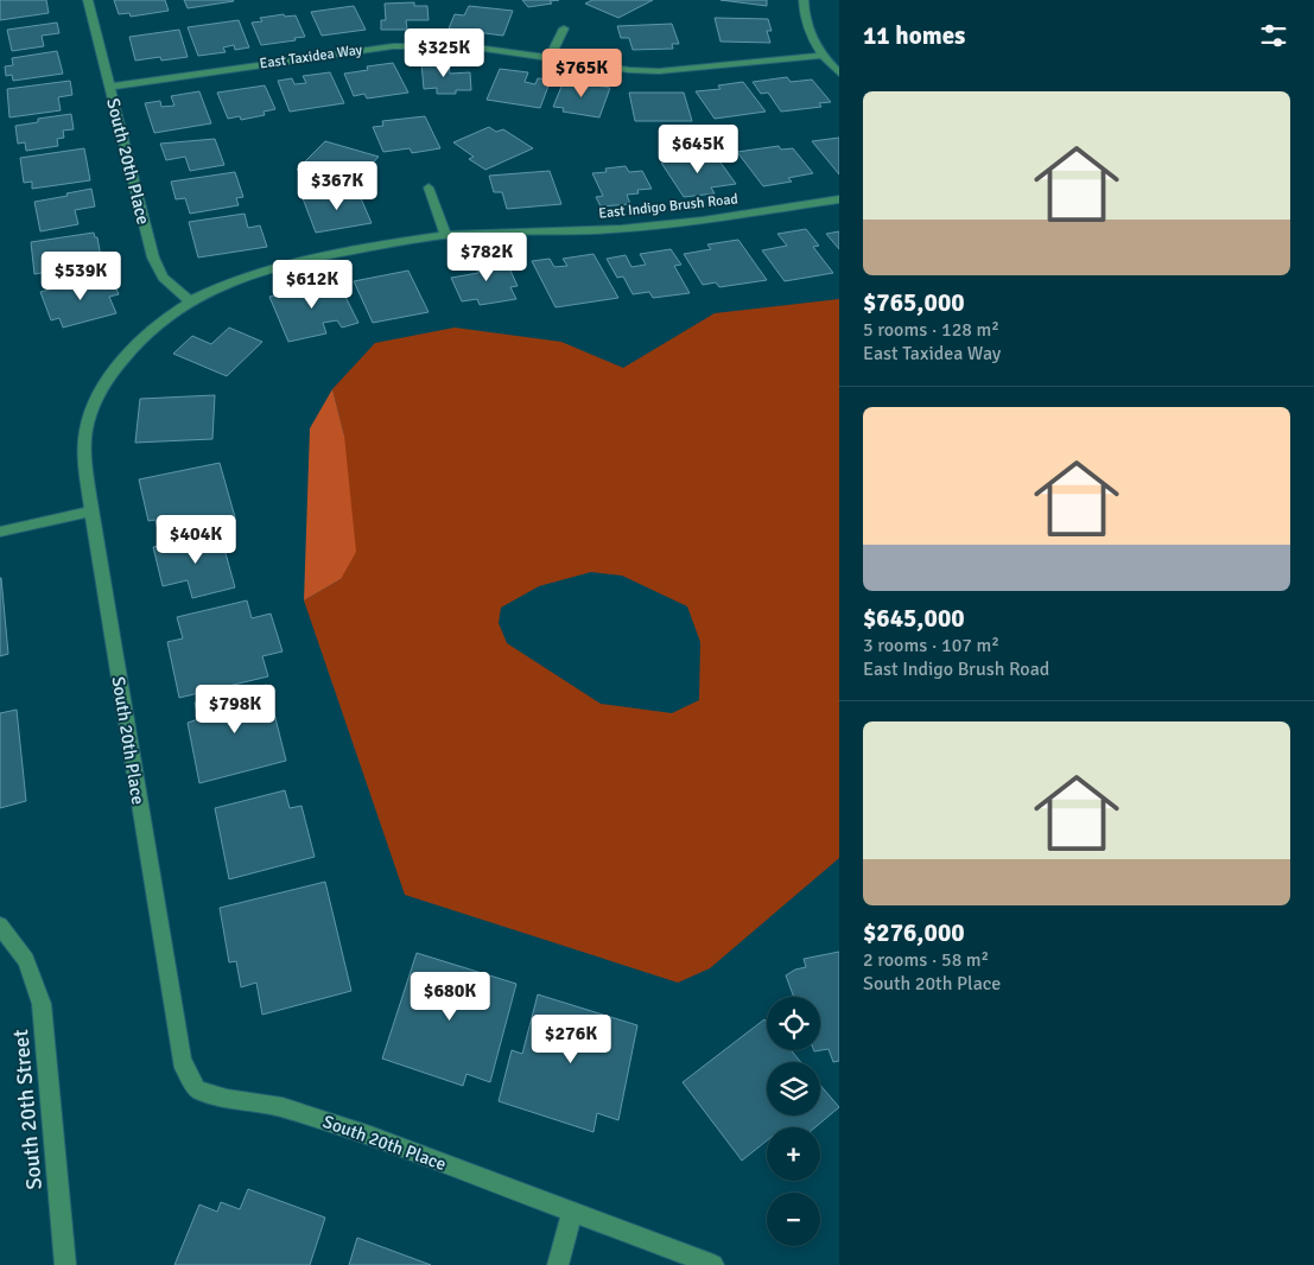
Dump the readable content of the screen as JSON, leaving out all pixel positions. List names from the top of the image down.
{
  "streets": {
    "street": [
      "East Taxidea Way",
      "South 20th Place",
      "East Indigo Brush Road",
      "South 20th Street"
    ]
  },
  "crossings": [
    ["East Taxidea Way", "South 20th Place"],
    ["South 20th Place", "East Indigo Brush Road"]
  ],
  "page": {
    "heading": "11 homes",
    "price": [
      "$325K",
      "$765K",
      "$645K",
      "$367K",
      "$782K",
      "$539K",
      "$612K",
      "$404K",
      "$798K",
      "$680K",
      "$276K"
    ],
    "list": [
      {
        "name": "$765,000",
        "note": "5 rooms · 128 m² · East Taxidea Way"
      },
      {
        "name": "$645,000",
        "note": "3 rooms · 107 m² · East Indigo Brush Road"
      },
      {
        "name": "$276,000",
        "note": "2 rooms · 58 m² · South 20th Place"
      }
    ],
    "map_buttons": ["+", "−"]
  }
}
